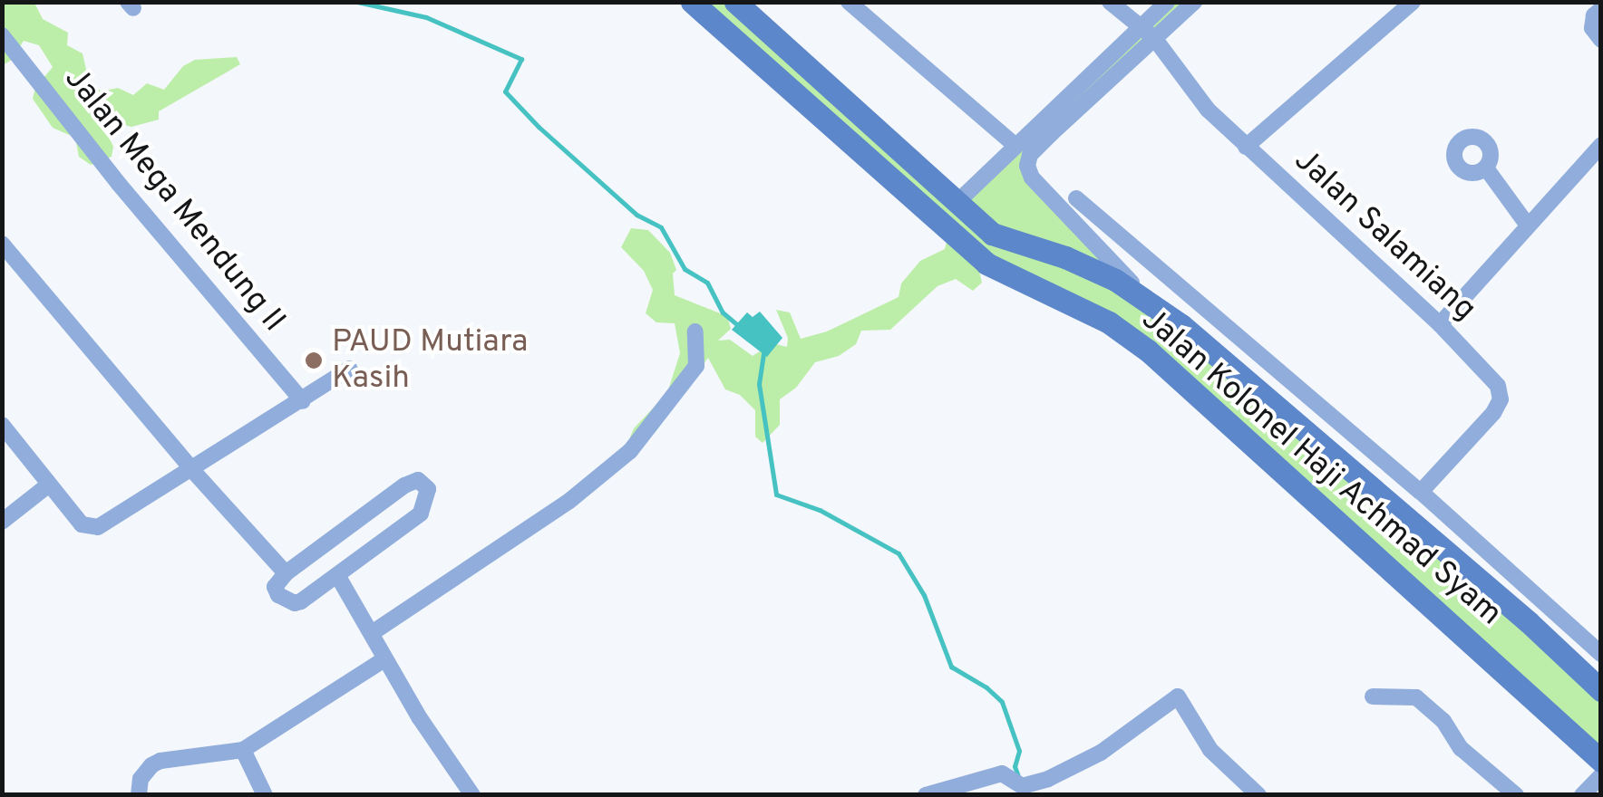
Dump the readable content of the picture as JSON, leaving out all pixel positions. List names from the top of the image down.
{
  "streets": {
    "main road": ["Jalan Kolonel Haji Achmad Syam"],
    "street": ["Jalan Mega Mendung II", "Jalan Salamiang"]
  },
  "places": ["PAUD Mutiara Kasih"]
}
